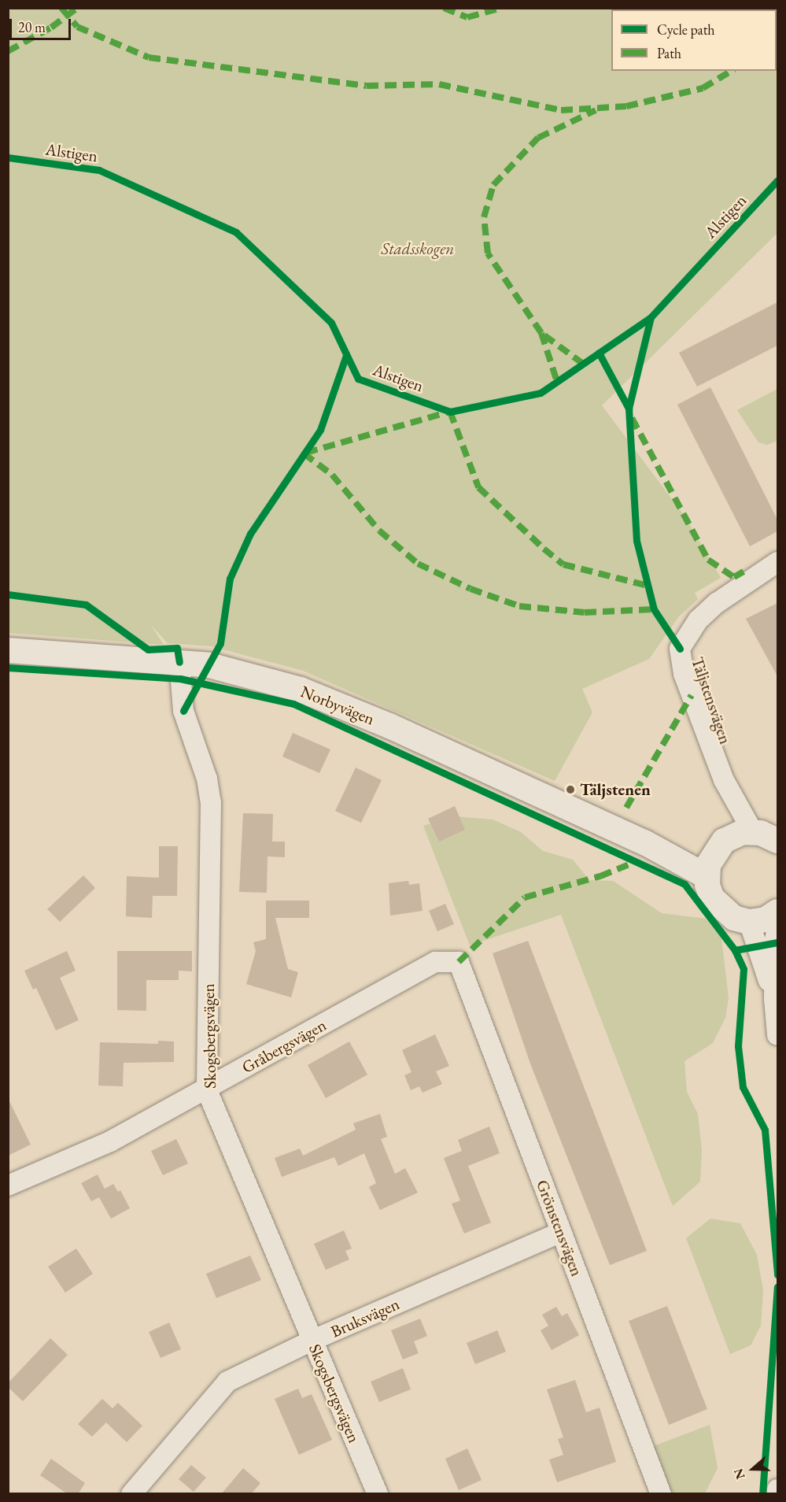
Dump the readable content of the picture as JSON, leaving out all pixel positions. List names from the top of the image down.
{
  "streets": {
    "street": [
      "Täljstensvägen",
      "Norbyvägen",
      "Skogsbergsvägen",
      "Gråbergsvägen",
      "Grönstensvägen",
      "Bruksvägen"
    ],
    "cycle path": ["Alstigen"]
  },
  "crossings": [
    ["Täljstensvägen", "Norbyvägen"],
    ["Norbyvägen", "Skogsbergsvägen"],
    ["Skogsbergsvägen", "Gråbergsvägen"],
    ["Skogsbergsvägen", "Bruksvägen"],
    ["Gråbergsvägen", "Grönstensvägen"],
    ["Grönstensvägen", "Bruksvägen"]
  ],
  "parks": ["Stadsskogen"],
  "places": ["Täljstenen"],
  "legend": ["Cycle path", "Path"],
  "scale_bar": "20 m",
  "north": "left"
}
